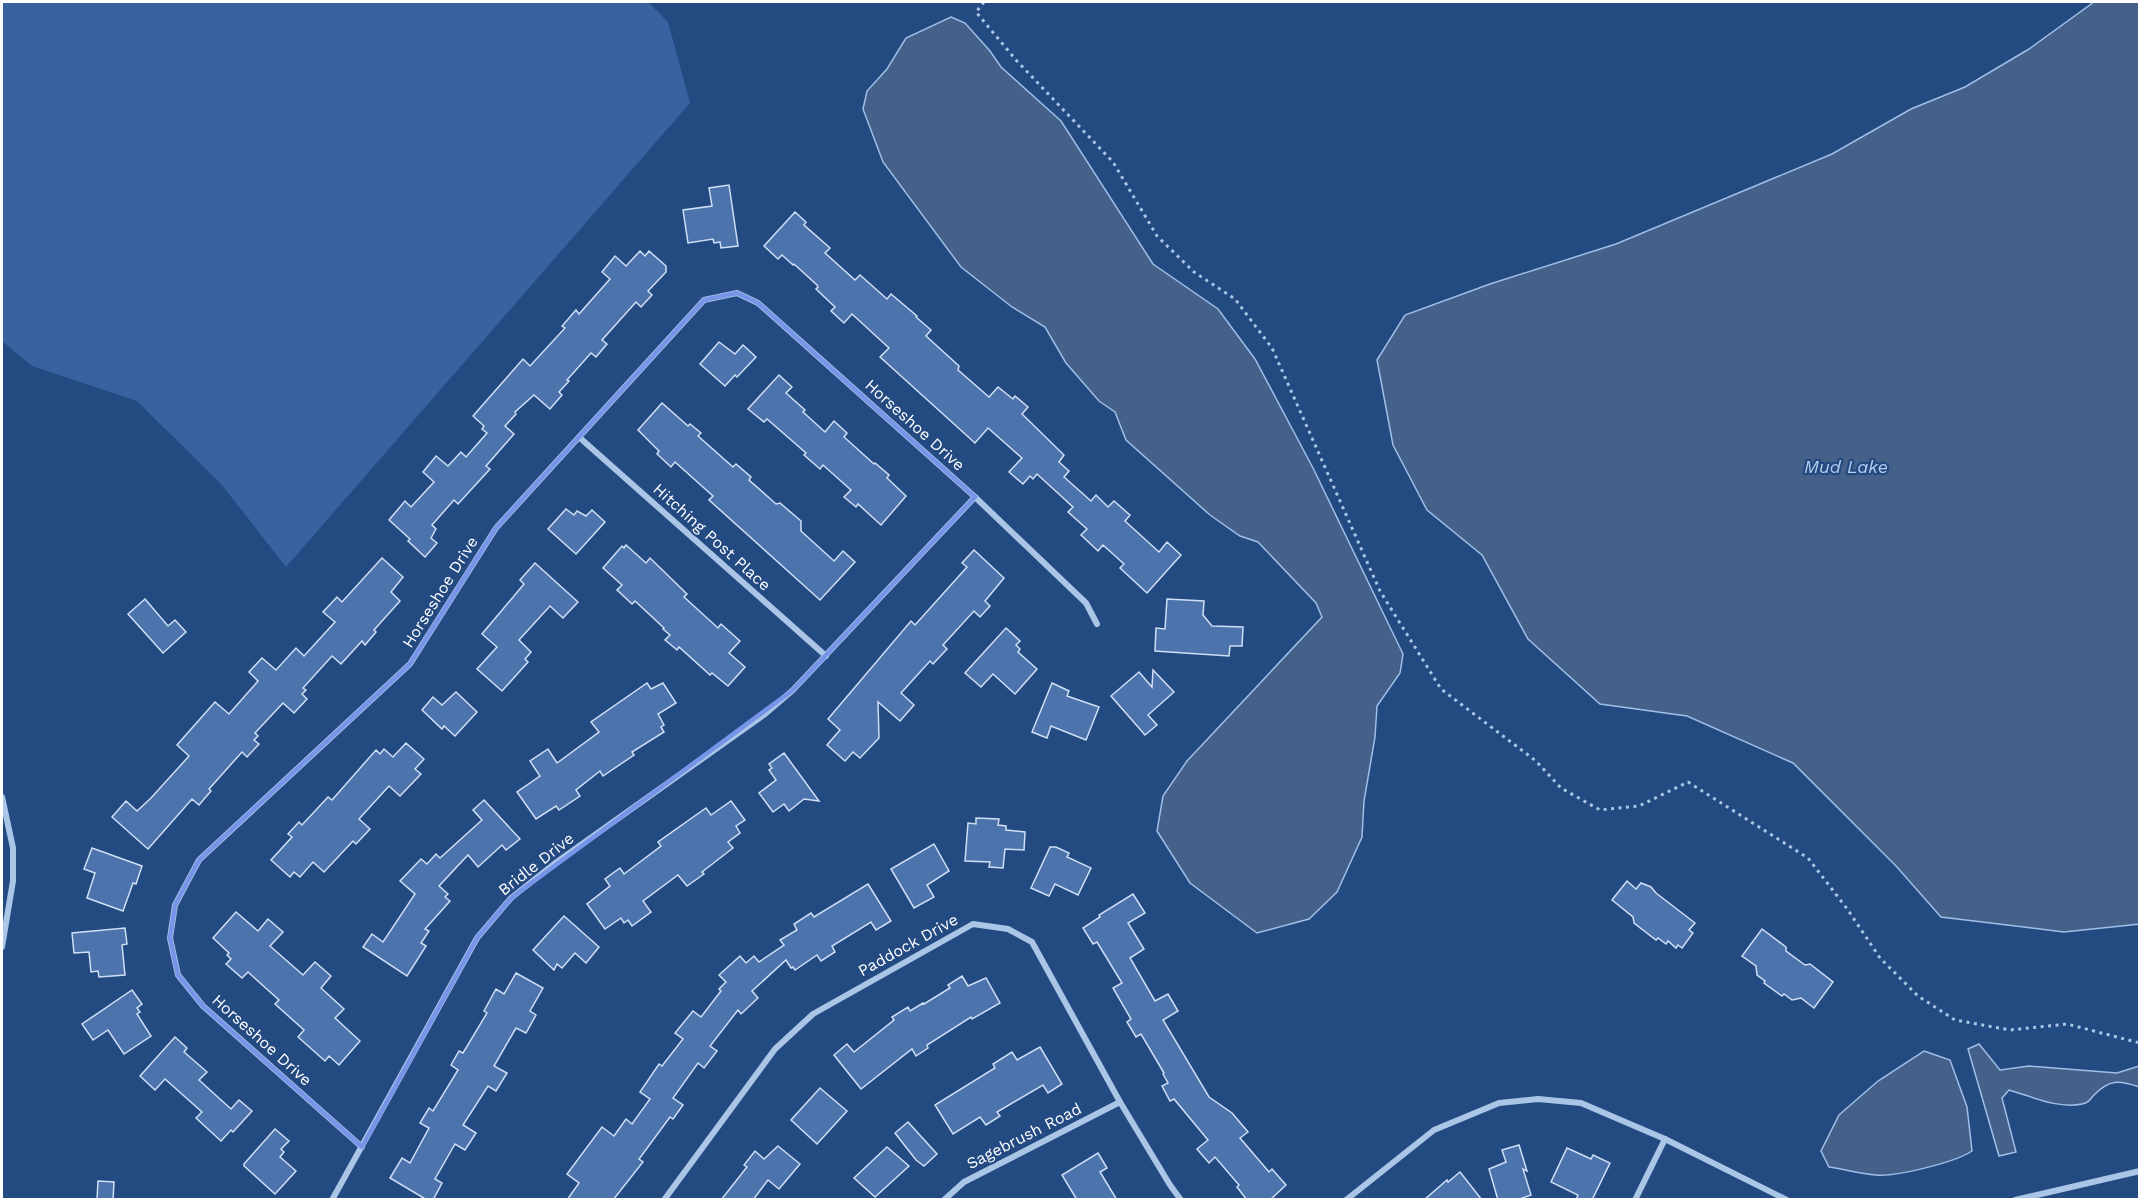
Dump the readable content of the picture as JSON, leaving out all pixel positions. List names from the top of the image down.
{
  "streets": {
    "street": [
      "Horseshoe Drive",
      "Hitching Post Place",
      "Bridle Drive",
      "Paddock Drive",
      "Sagebrush Road"
    ]
  },
  "crossings": [
    ["Horseshoe Drive", "Hitching Post Place"],
    ["Horseshoe Drive", "Bridle Drive"],
    ["Hitching Post Place", "Bridle Drive"],
    ["Paddock Drive", "Sagebrush Road"]
  ],
  "water": ["Mud Lake"]
}
